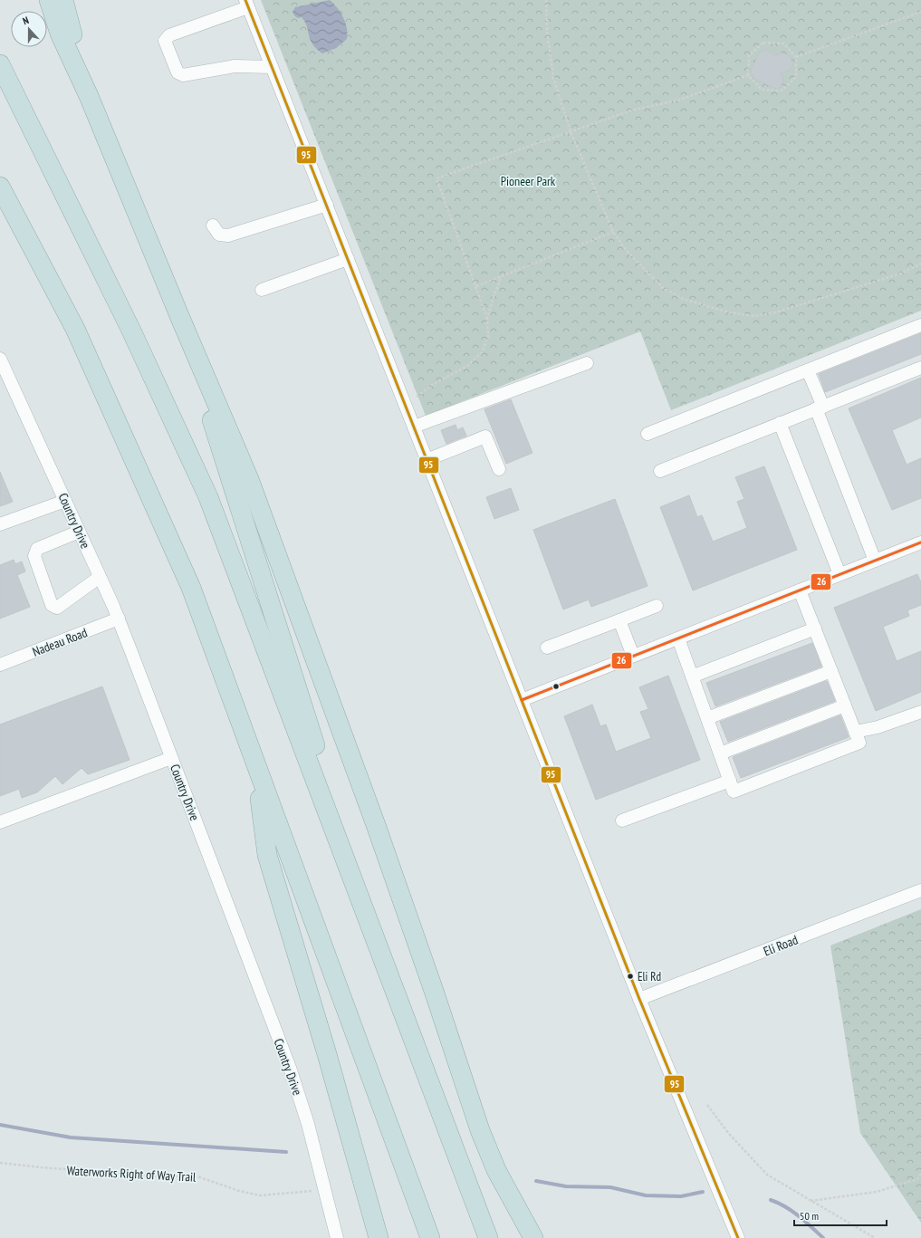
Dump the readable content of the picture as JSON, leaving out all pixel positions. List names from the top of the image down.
{
  "streets": {
    "street": ["Country Drive", "Nadeau Road", "Eli Road"],
    "path": ["Waterworks Right of Way Trail"]
  },
  "crossings": [
    ["Country Drive", "Nadeau Road"],
    ["Country Drive", "Waterworks Right of Way Trail"]
  ],
  "parks": ["Pioneer Park"],
  "places": ["Eli Rd"],
  "lines": ["transit line 95", "transit line 26"],
  "scale_bar": "50 m",
  "north": "top"
}
